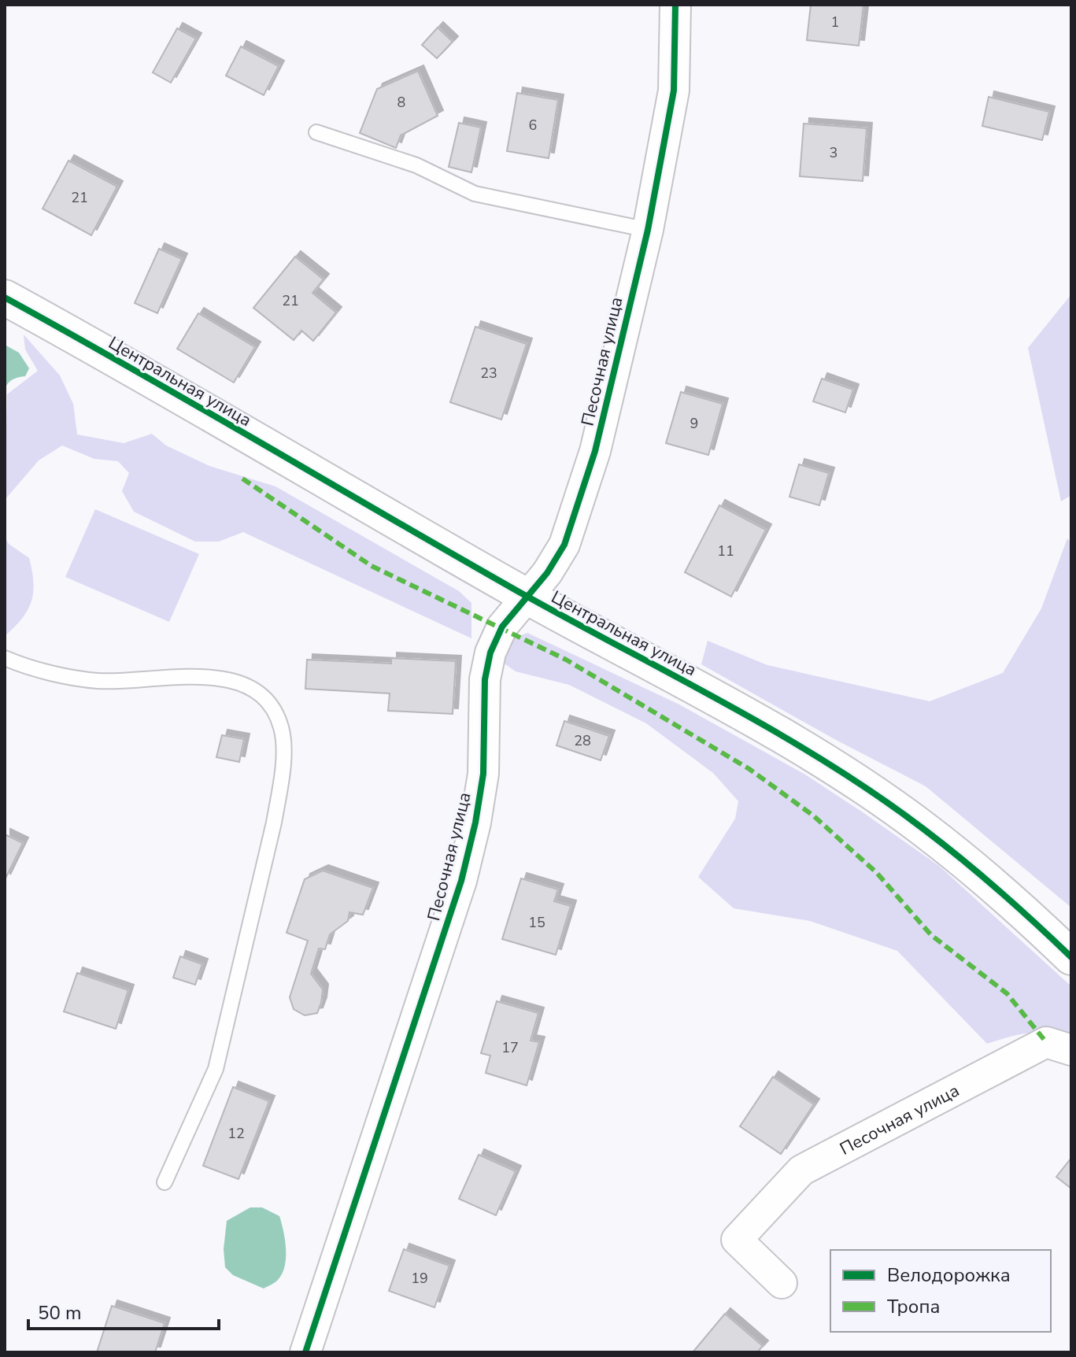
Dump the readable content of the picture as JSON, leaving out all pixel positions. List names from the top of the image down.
{
  "streets": {
    "street": ["Песочная улица", "Центральная улица"]
  },
  "crossings": [
    ["Песочная улица", "Центральная улица"]
  ],
  "house_numbers": [
    "1",
    "8",
    "6",
    "3",
    "21",
    "21",
    "23",
    "9",
    "11",
    "28",
    "15",
    "17",
    "12",
    "19"
  ],
  "legend": ["Велодорожка", "Тропа"],
  "scale_bar": "50 m"
}
